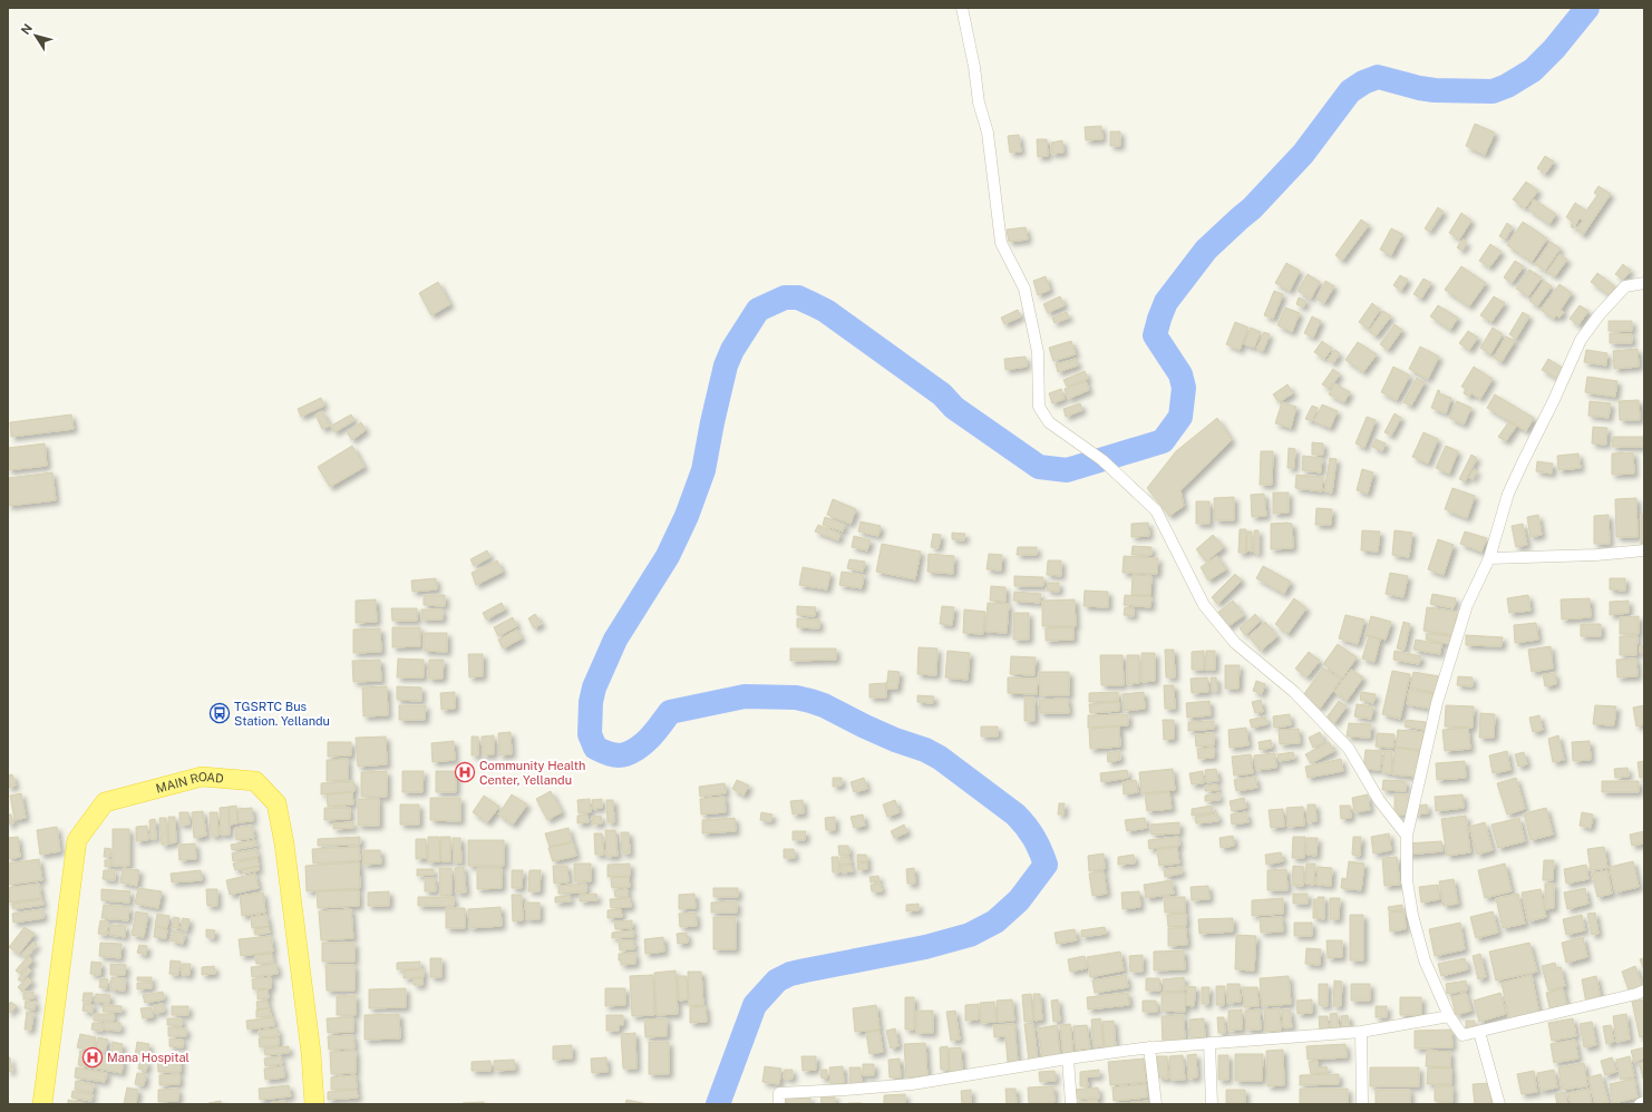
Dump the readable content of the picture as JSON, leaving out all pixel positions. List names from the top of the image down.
{
  "streets": {
    "highway": ["MAIN ROAD"]
  },
  "places": {
    "bus stop": ["TGSRTC Bus Station. Yellandu"],
    "hospital": ["Community Health Center, Yellandu", "Mana Hospital"]
  },
  "north": "top left"
}
